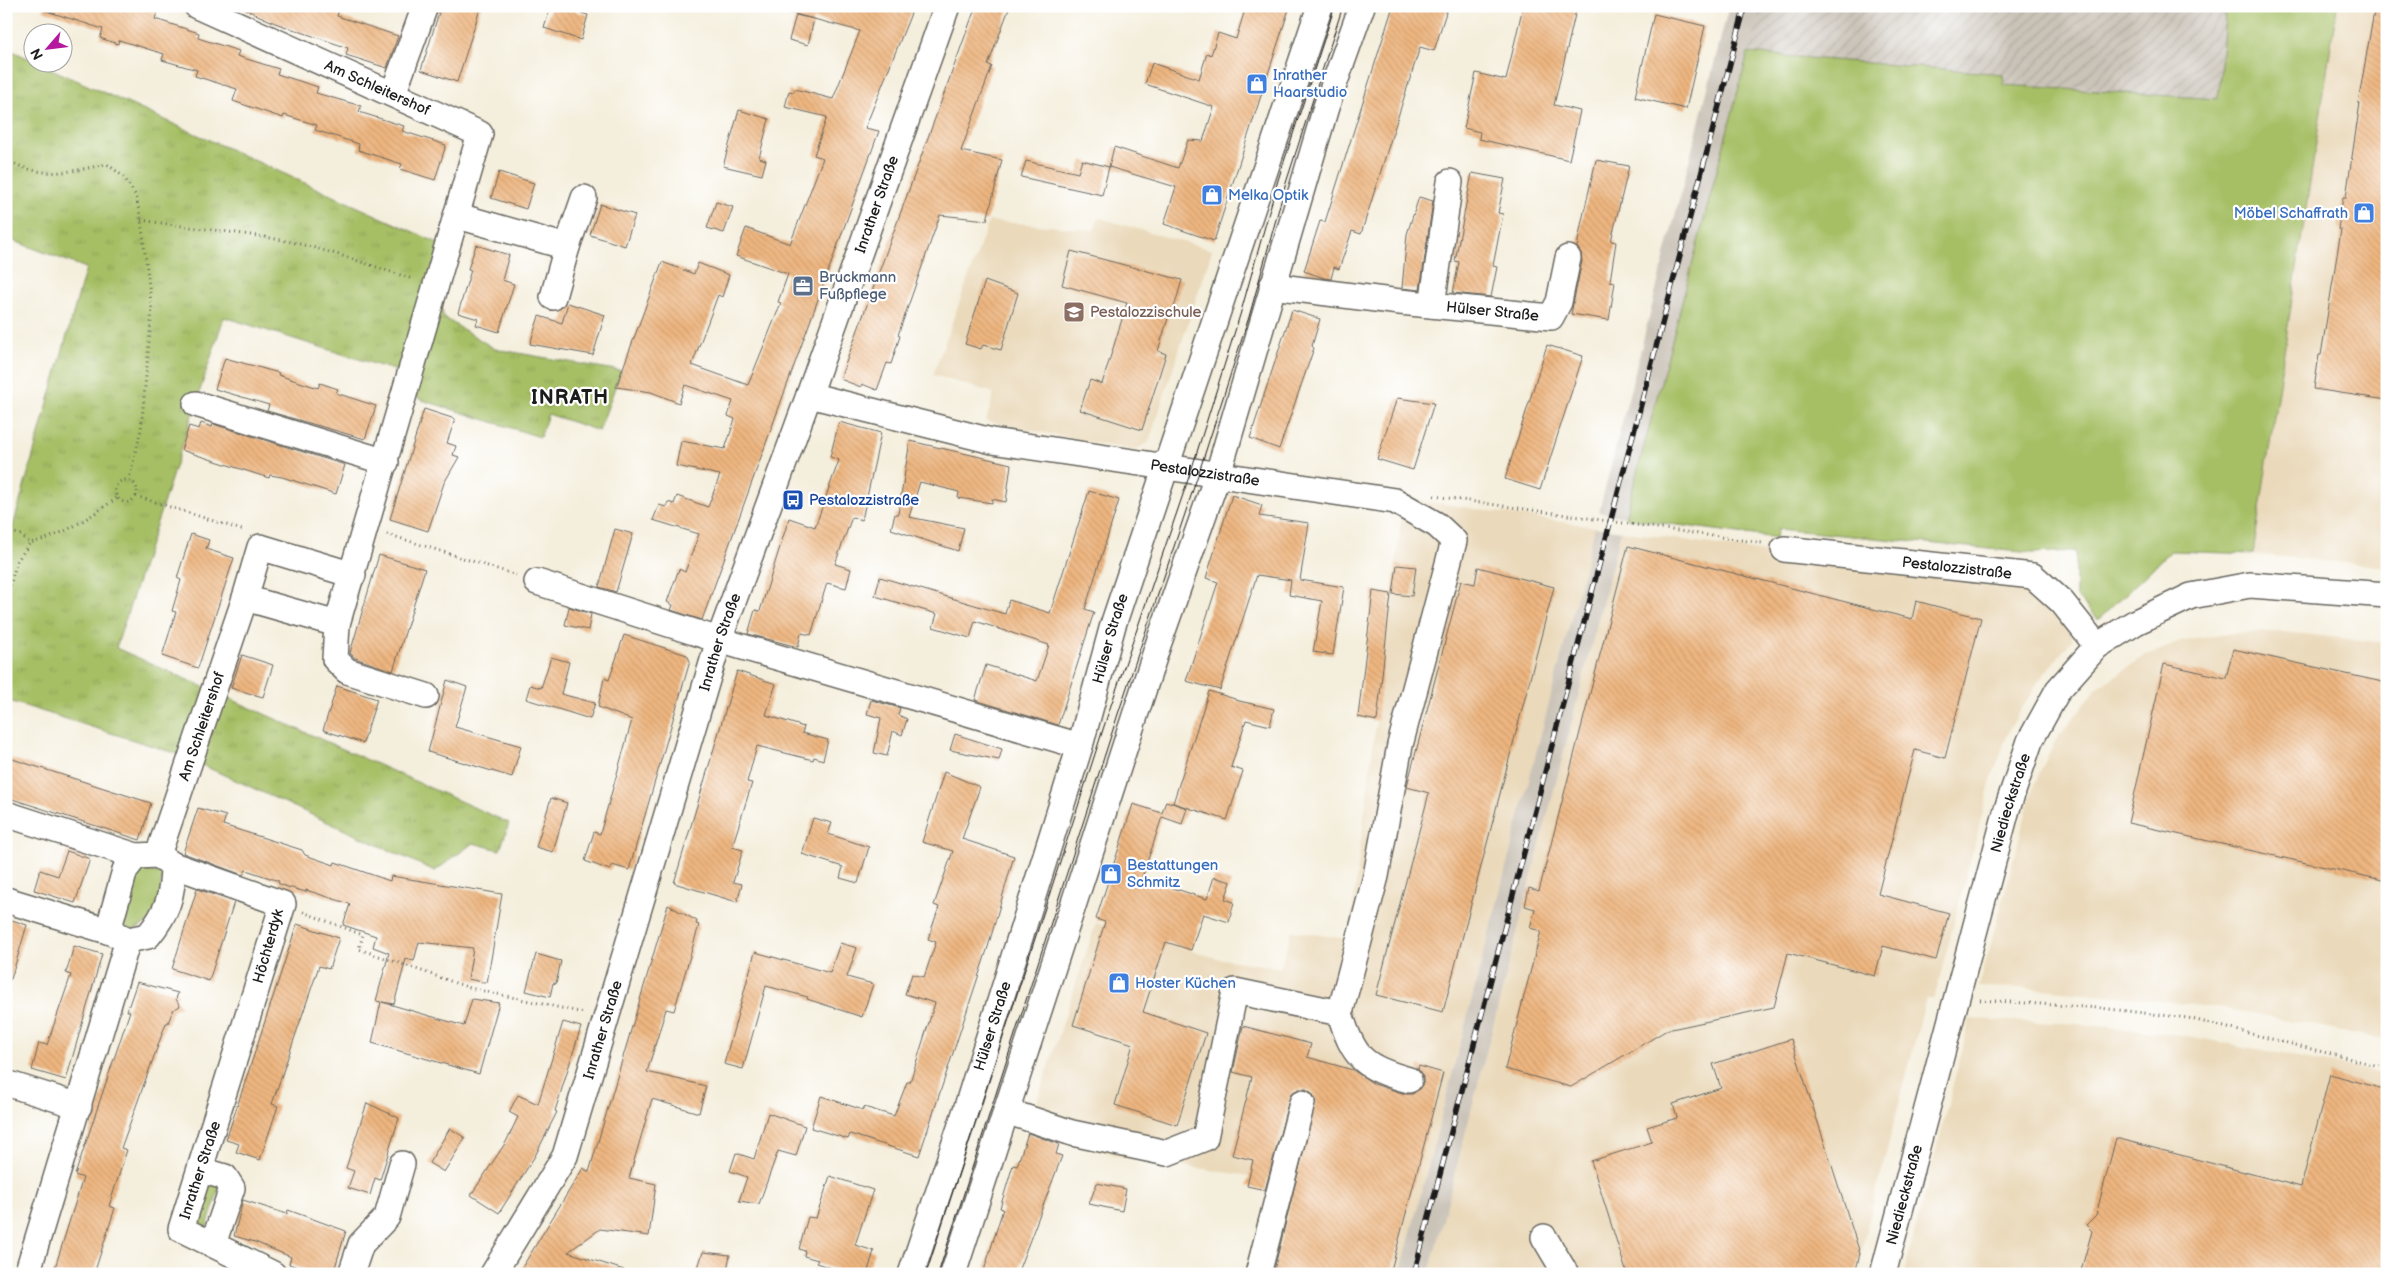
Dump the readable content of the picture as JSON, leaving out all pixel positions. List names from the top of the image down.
{
  "streets": {
    "street": [
      "Am Schleitershof",
      "Inrather Straße",
      "Hülser Straße",
      "Pestalozzistraße",
      "Niedieckstraße",
      "Höchterdyk"
    ]
  },
  "crossings": [
    ["Am Schleitershof", "Höchterdyk"],
    ["Inrather Straße", "Pestalozzistraße"],
    ["Inrather Straße", "Höchterdyk"],
    ["Hülser Straße", "Pestalozzistraße"],
    ["Pestalozzistraße", "Niedieckstraße"]
  ],
  "districts": ["INRATH"],
  "places": {
    "shop": [
      "Inrather Haarstudio",
      "Melka Optik",
      "Möbel Schaffrath",
      "Bestattungen Schmitz",
      "Hoster Küchen"
    ],
    "office": ["Bruckmann Fußpflege"],
    "school or university": ["Pestalozzischule"],
    "bus stop": ["Pestalozzistraße"]
  },
  "north": "bottom left"
}
